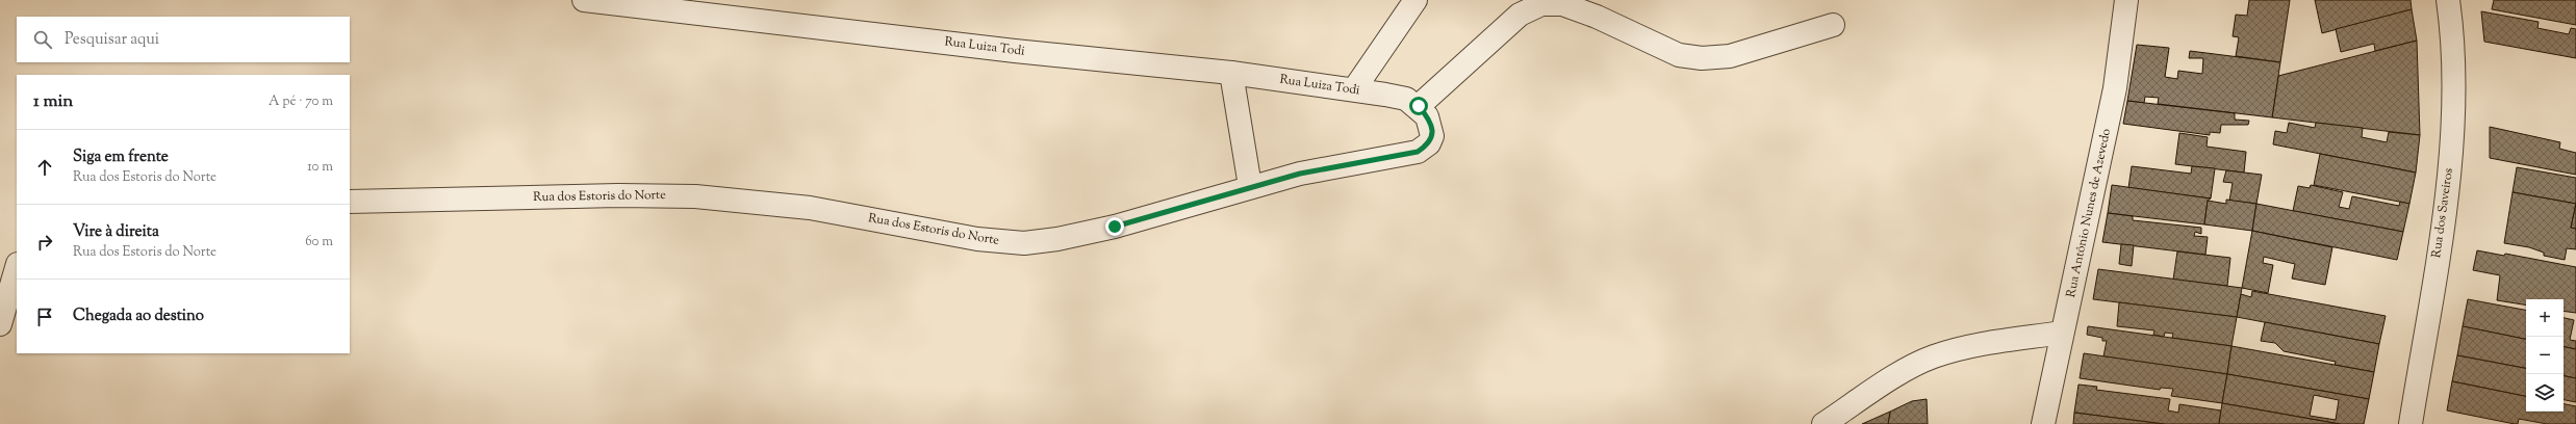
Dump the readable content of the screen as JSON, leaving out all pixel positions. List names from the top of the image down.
{
  "streets": {
    "street": [
      "Rua Luiza Todi",
      "Rua dos Estoris do Norte",
      "Rua Antônio Nunes de Azevedo",
      "Rua dos Saveiros"
    ]
  },
  "crossings": [
    ["Rua Luiza Todi", "Rua dos Estoris do Norte"]
  ],
  "page": {
    "search": "Pesquisar aqui",
    "heading": ["1 min", "A pé · 70 m"],
    "list": [
      ["Siga em frente", "Rua dos Estoris do Norte", "10 m"],
      ["Vire à direita", "Rua dos Estoris do Norte", "60 m"],
      "Chegada ao destino"
    ],
    "map_buttons": ["+", "−"]
  }
}
